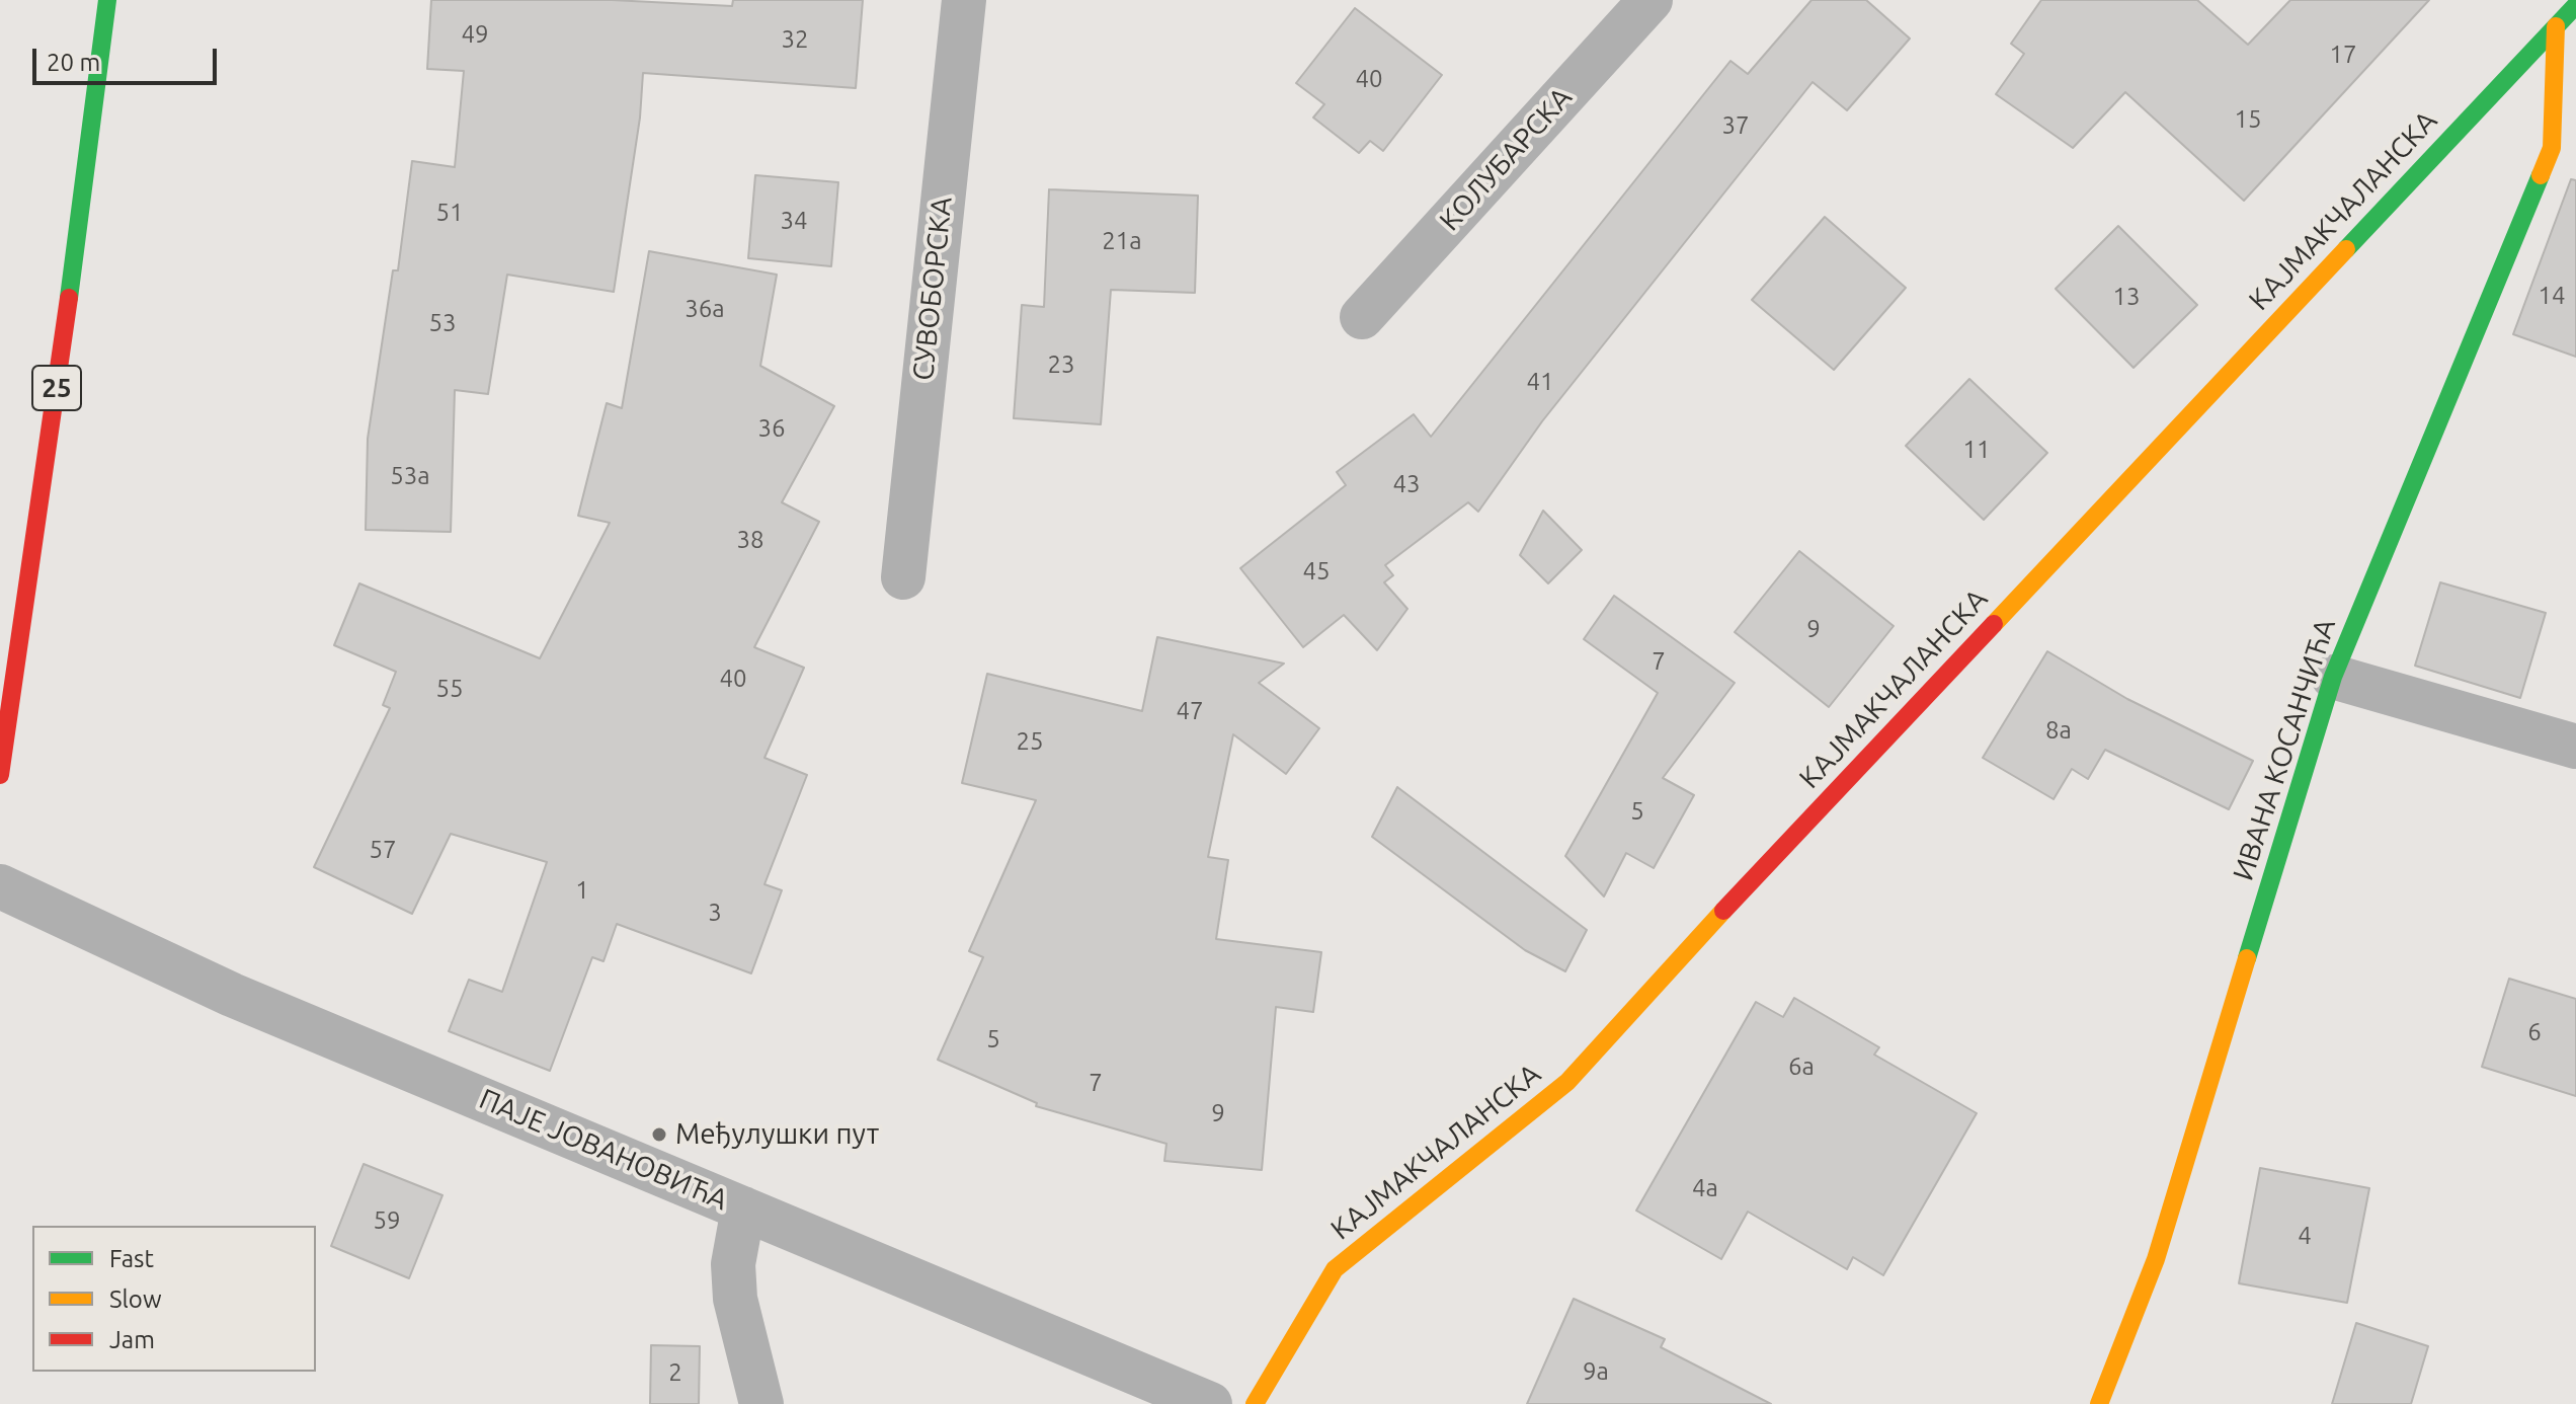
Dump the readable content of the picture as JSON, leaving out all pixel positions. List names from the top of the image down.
{
  "streets": {
    "street": [
      "КОЛУБАРСКА",
      "КАЈМАКЧАЛАНСКА",
      "СУВОБОРСКА",
      "25",
      "ИВАНА КОСАНЧИЋА",
      "ПАЈЕ ЈОВАНОВИЋА"
    ]
  },
  "crossings": [
    ["КАЈМАКЧАЛАНСКА", "ИВАНА КОСАНЧИЋА"]
  ],
  "places": ["Међулушки пут"],
  "house_numbers": [
    "49",
    "32",
    "17",
    "40",
    "15",
    "37",
    "51",
    "34",
    "21a",
    "14",
    "13",
    "36a",
    "53",
    "23",
    "41",
    "36",
    "11",
    "53a",
    "43",
    "38",
    "45",
    "9",
    "7",
    "40",
    "55",
    "47",
    "8a",
    "25",
    "5",
    "57",
    "1",
    "3",
    "6",
    "5",
    "6a",
    "7",
    "9",
    "4a",
    "59",
    "4",
    "9a",
    "2"
  ],
  "legend": ["Fast", "Slow", "Jam"],
  "scale_bar": "20 m"
}
